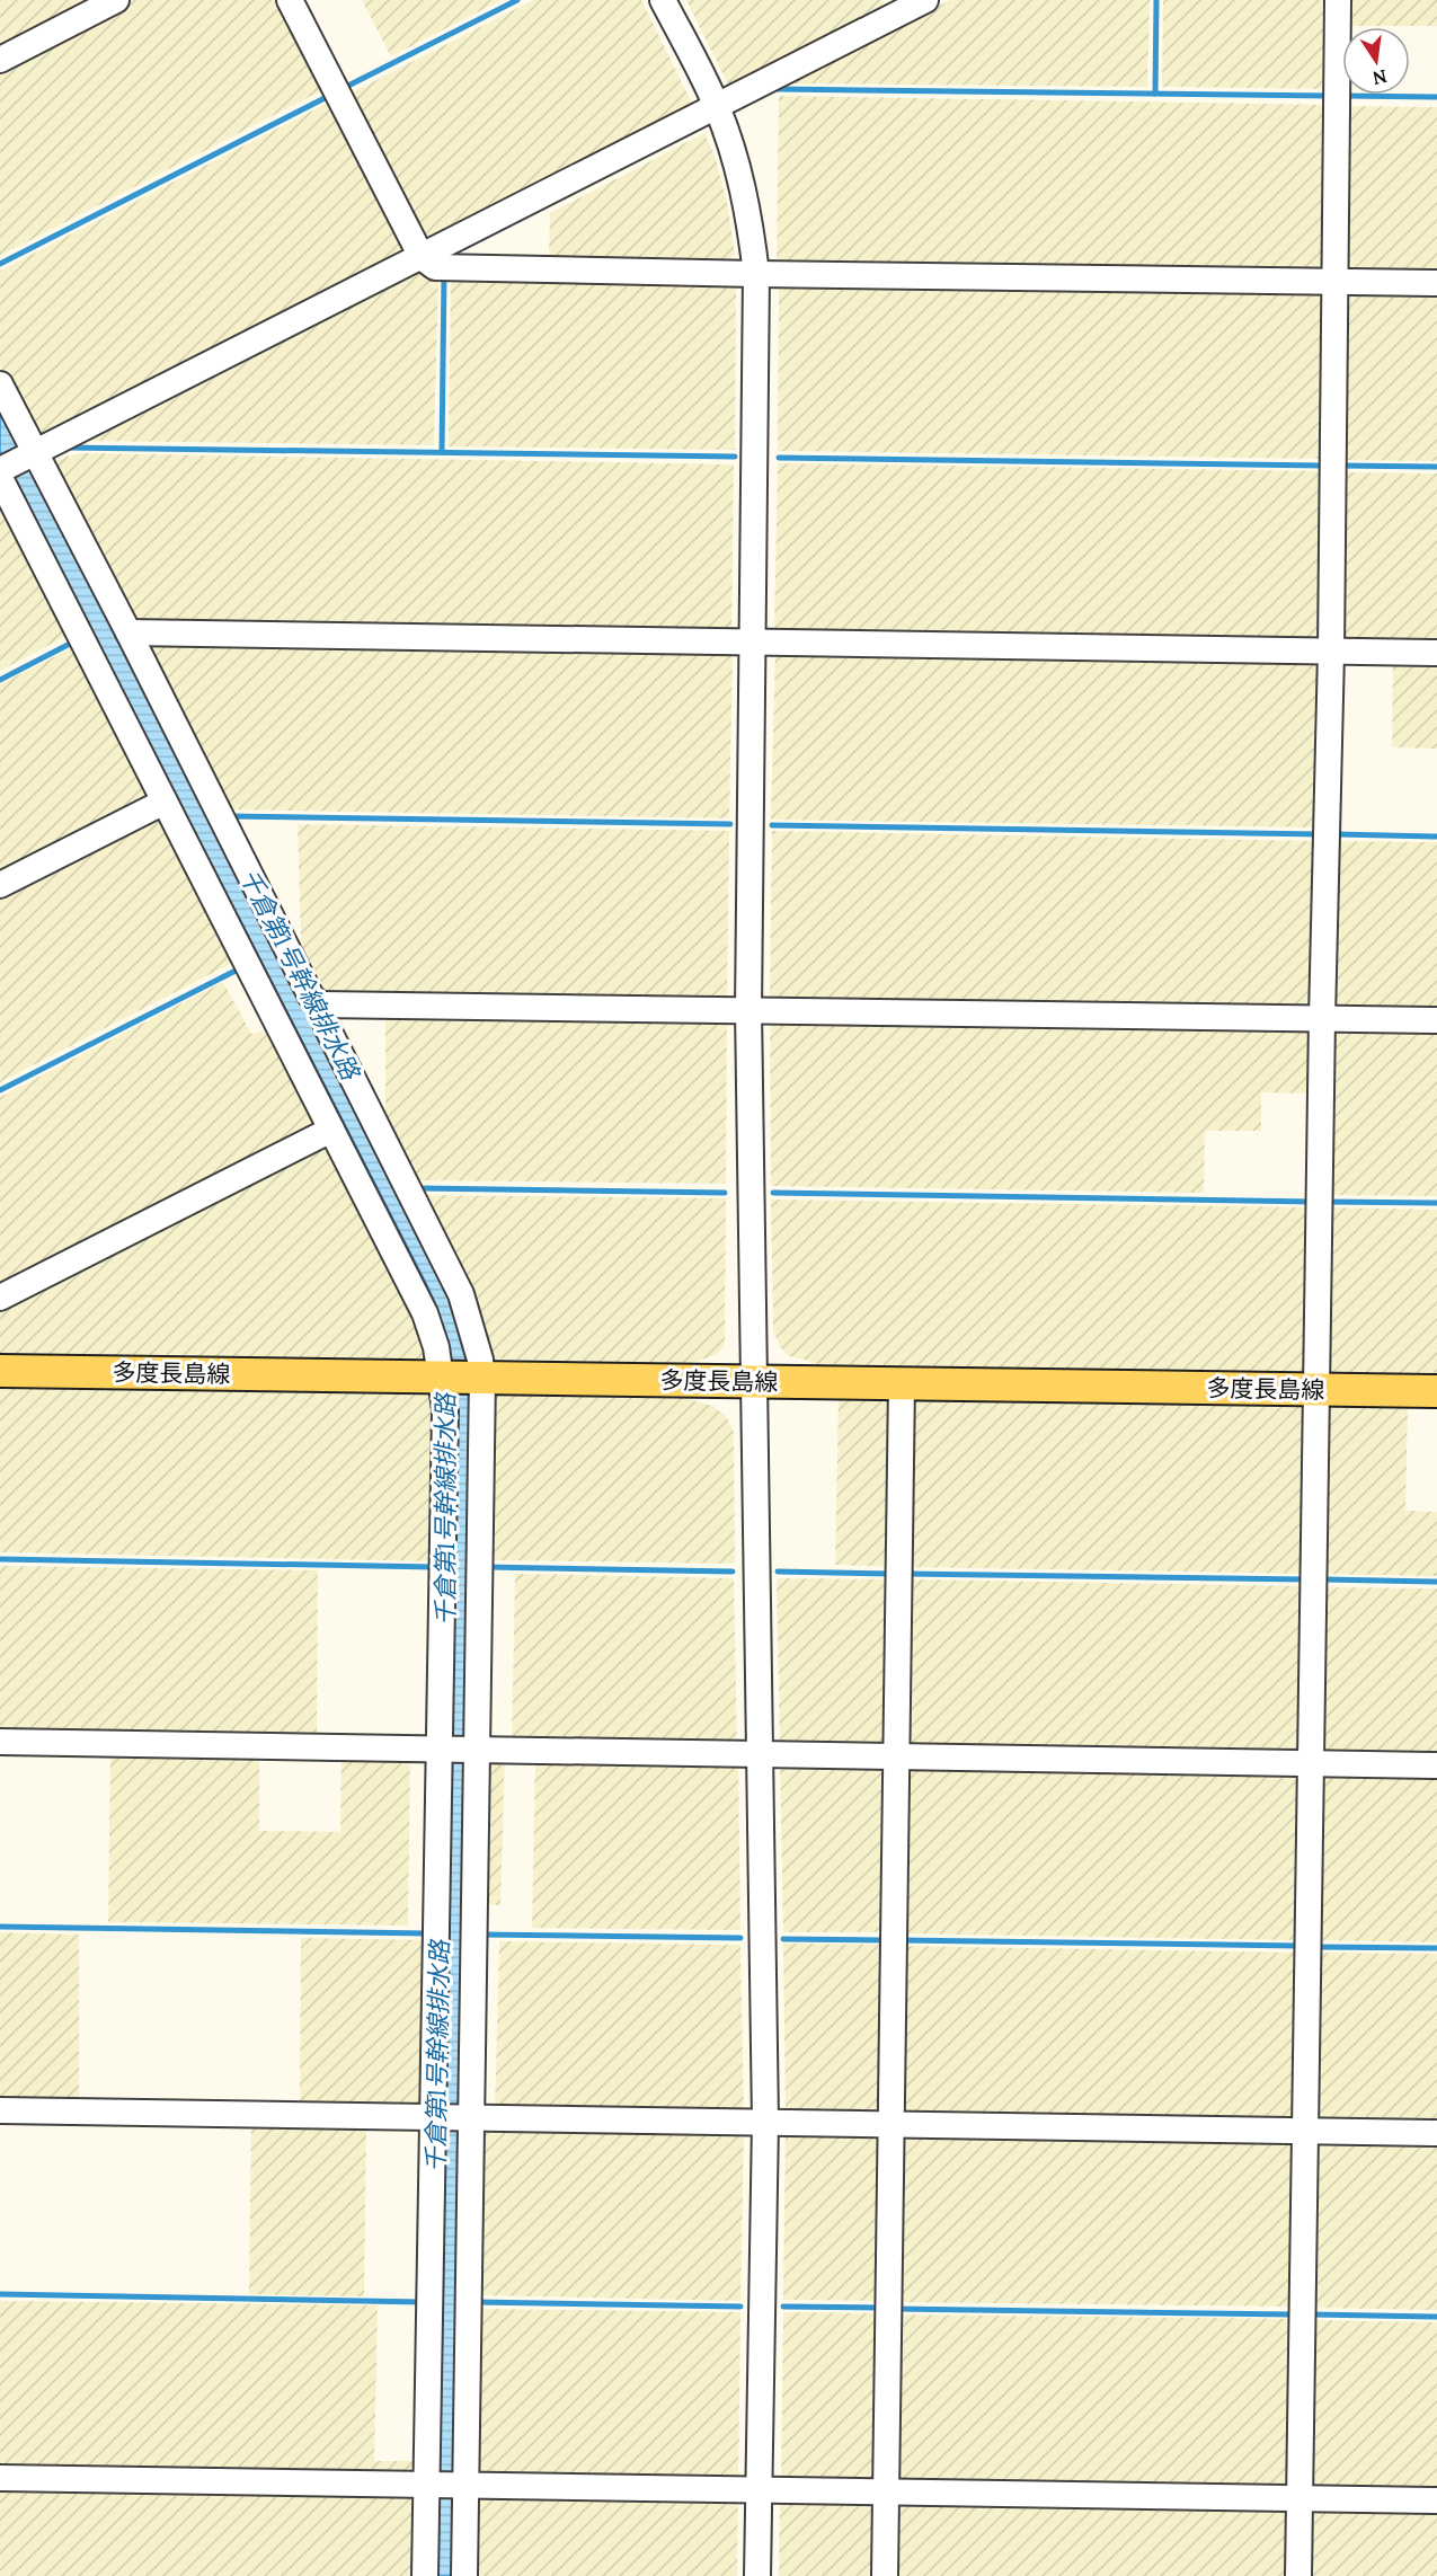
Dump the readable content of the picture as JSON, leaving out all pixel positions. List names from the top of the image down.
{
  "streets": {
    "main road": ["多度長島線"]
  },
  "water": ["千倉第1号幹線排水路"],
  "north": "bottom"
}
